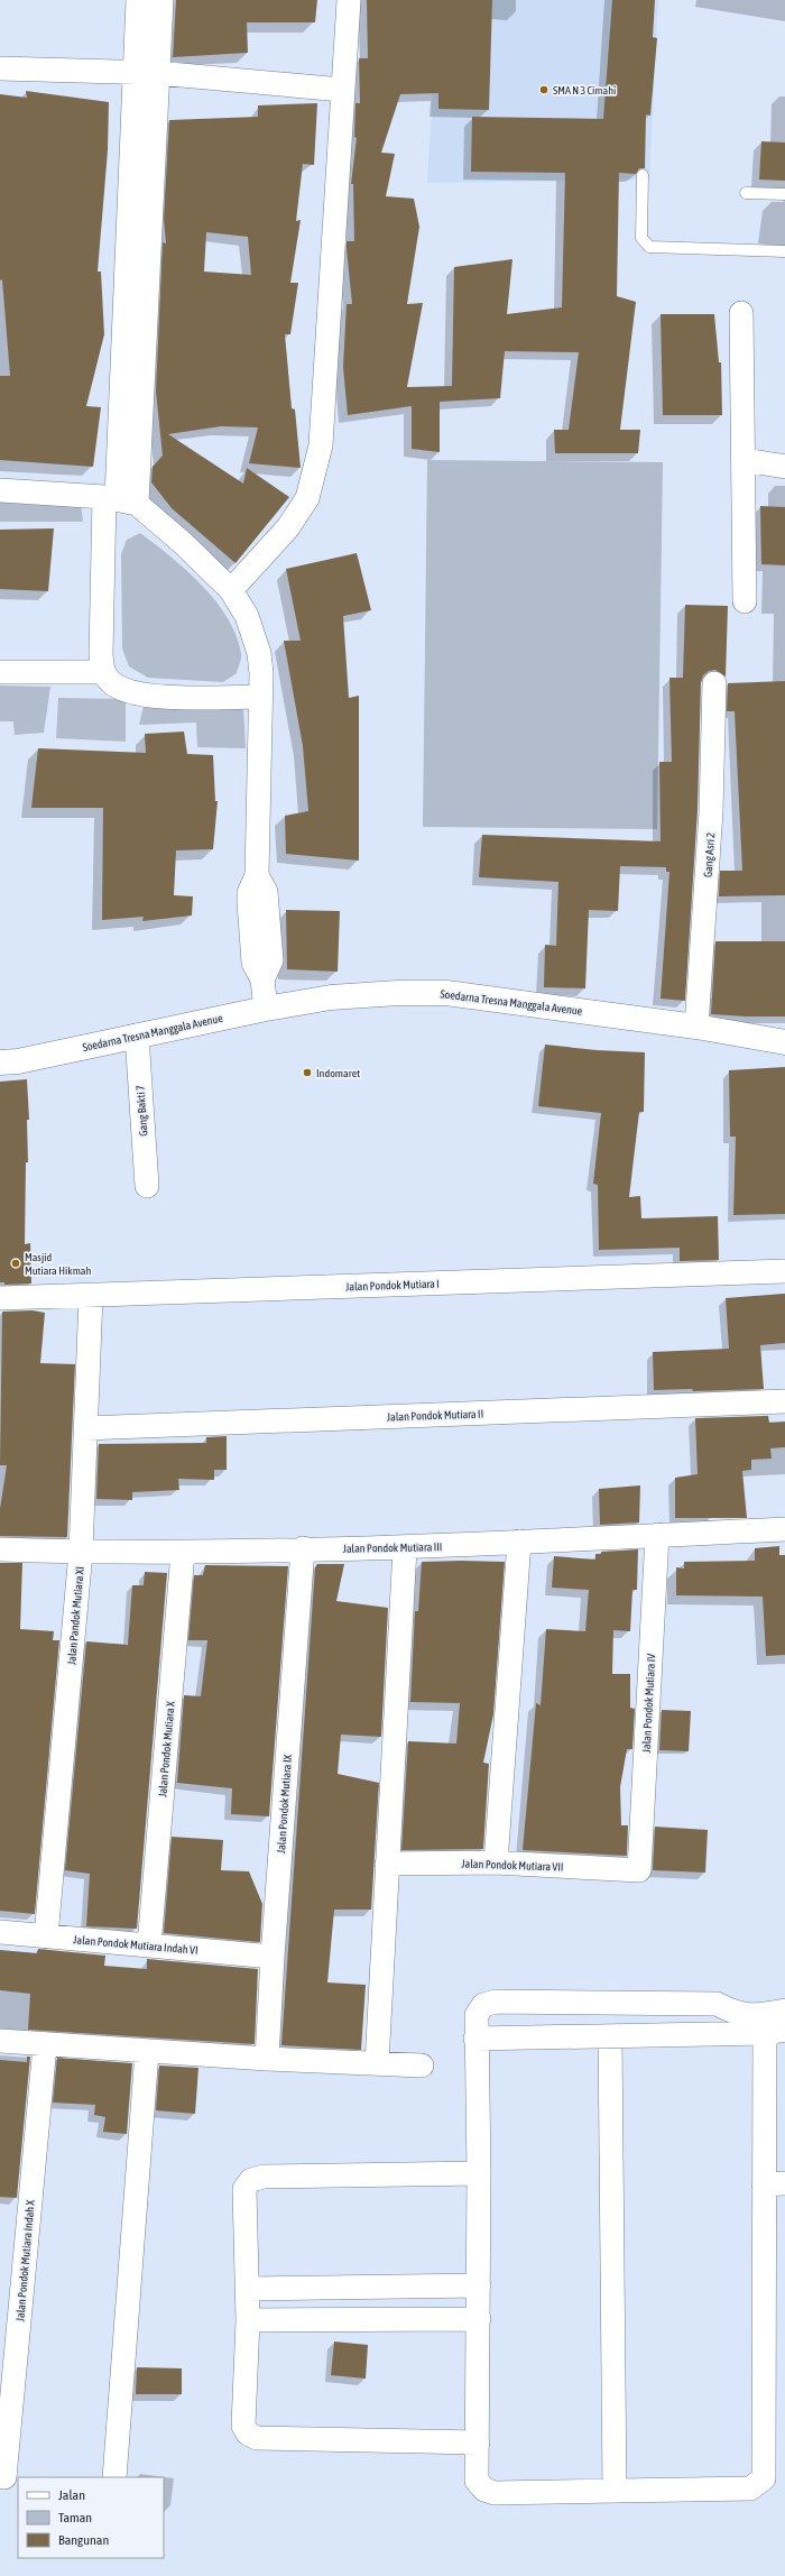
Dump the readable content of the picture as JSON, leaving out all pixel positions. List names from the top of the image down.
{
  "streets": {
    "main road": ["Soedarna Tresna Manggala Avenue"],
    "street": [
      "Gang Asri 2",
      "Gang Bakti 7",
      "Jalan Pondok Mutiara I",
      "Jalan Pondok Mutiara II",
      "Jalan Pondok Mutiara III",
      "Jalan Pandok Mutiara XI",
      "Jalan Pondok Mutiara IV",
      "Jalan Pondok Mutiara X",
      "Jalan Pondok Mutiara IX",
      "Jalan Pondok Mutiara VII",
      "Jalan Pondok Mutiara Indah VI",
      "Jalan Pondok Mutiara Indah X"
    ]
  },
  "crossings": [
    ["Gang Asri 2", "Soedarna Tresna Manggala Avenue"],
    ["Soedarna Tresna Manggala Avenue", "Gang Bakti 7"],
    ["Jalan Pondok Mutiara I", "Jalan Pandok Mutiara XI"],
    ["Jalan Pondok Mutiara II", "Jalan Pandok Mutiara XI"],
    ["Jalan Pondok Mutiara III", "Jalan Pandok Mutiara XI"],
    ["Jalan Pondok Mutiara III", "Jalan Pondok Mutiara IV"],
    ["Jalan Pondok Mutiara III", "Jalan Pondok Mutiara X"],
    ["Jalan Pondok Mutiara III", "Jalan Pondok Mutiara IX"],
    ["Jalan Pandok Mutiara XI", "Jalan Pondok Mutiara Indah VI"],
    ["Jalan Pondok Mutiara IV", "Jalan Pondok Mutiara VII"],
    ["Jalan Pondok Mutiara X", "Jalan Pondok Mutiara Indah VI"],
    ["Jalan Pondok Mutiara IX", "Jalan Pondok Mutiara Indah VI"]
  ],
  "places": ["SMA N 3 Cimahi", "Indomaret", "Masjid Mutiara Hikmah"],
  "legend": ["Jalan", "Taman", "Bangunan"]
}
